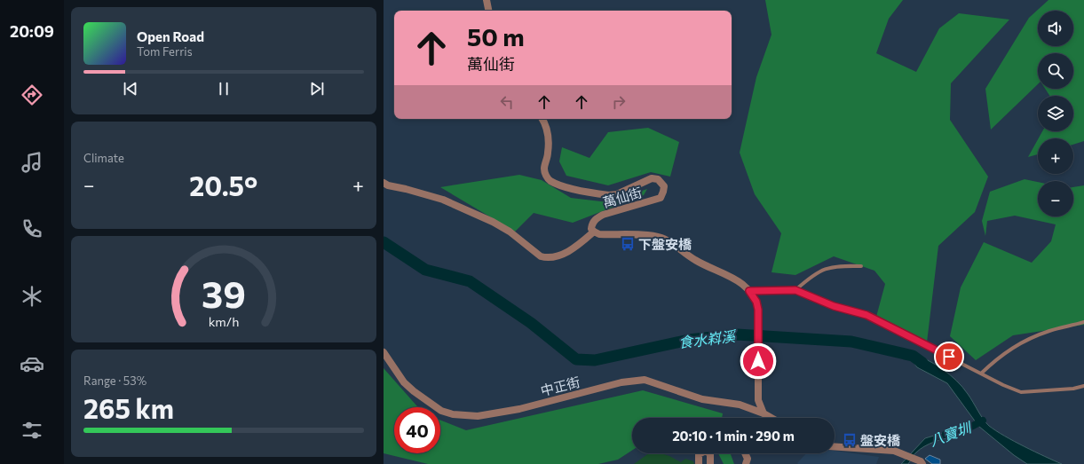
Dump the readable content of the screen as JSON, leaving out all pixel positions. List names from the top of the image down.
{
  "streets": {
    "street": ["萬仙街", "中正街"]
  },
  "water": ["食水嵙溪", "八寶圳"],
  "places": {
    "bus stop": ["下盤安橋", "盤安橋"]
  },
  "page": {
    "tabs": "20:09",
    "map_buttons": ["+", "−"],
    "turn": ["50 m", "萬仙街"],
    "song": ["Open Road", "Tom Ferris"],
    "tile": [
      "Climate",
      ["Range · 53%", "265 km"]
    ],
    "heat": ["−", "20.5°", "+"],
    "limit": "40",
    "trip": "20:10 · 1 min · 290 m",
    "gauge": ["39", "km/h"]
  }
}
